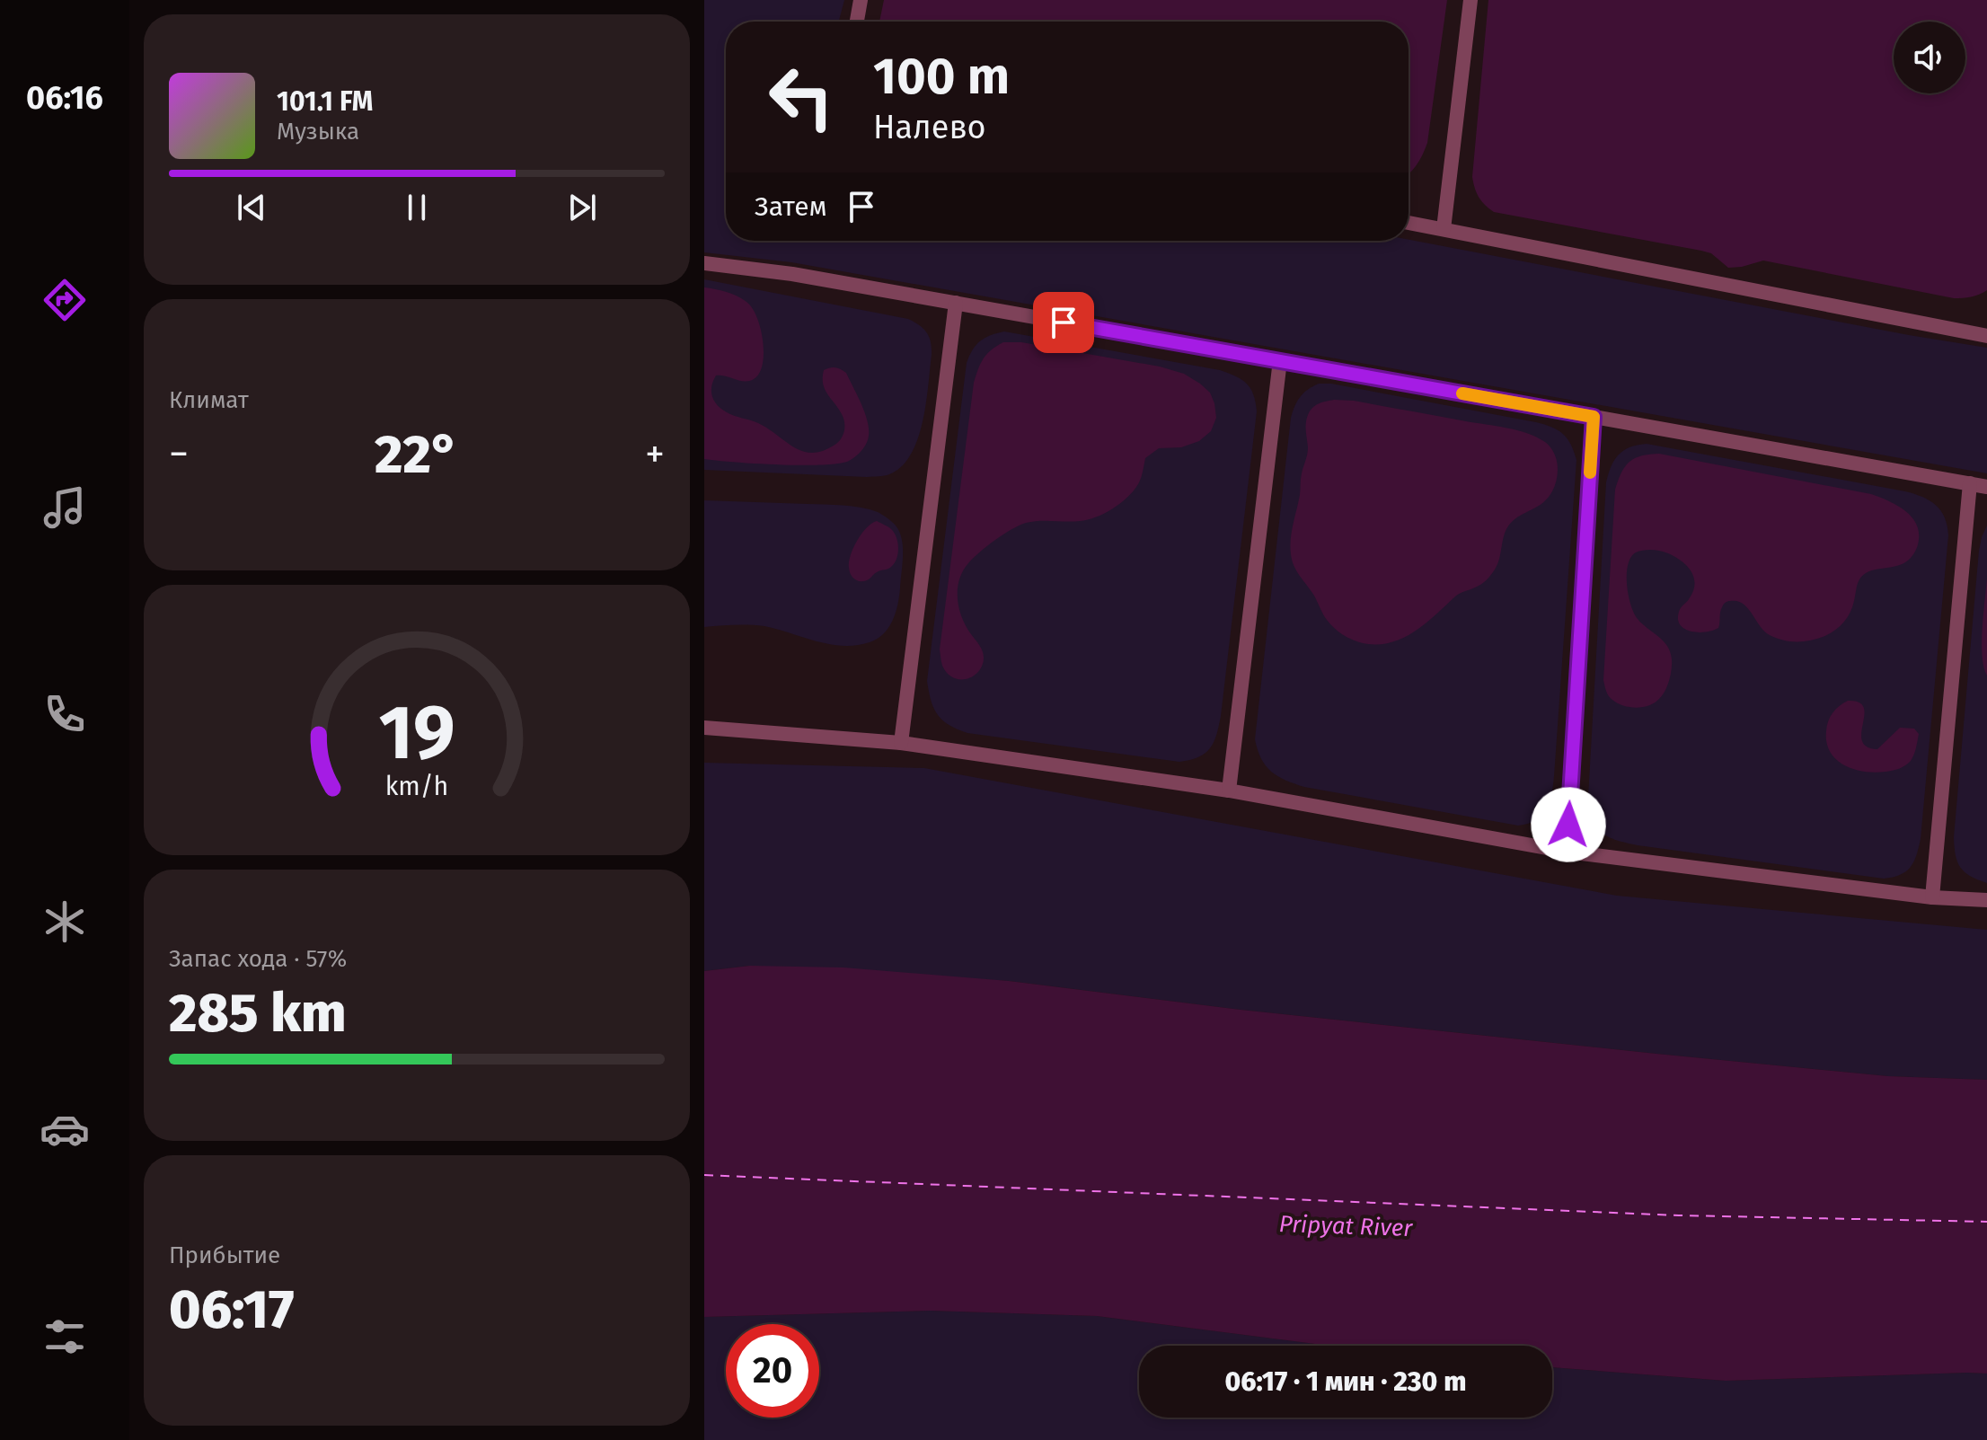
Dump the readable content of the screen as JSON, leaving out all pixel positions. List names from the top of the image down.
{
  "water": ["Pripyat River"],
  "page": {
    "tabs": "06:16",
    "turn": ["100 m", "Налево"],
    "song": ["101.1 FM", "Музыка"],
    "then": "Затем",
    "tile": [
      "Климат",
      ["Запас хода · 57%", "285 km"],
      ["Прибытие", "06:17"]
    ],
    "heat": ["−", "22°", "+"],
    "limit": "20",
    "trip": "06:17 · 1 мин · 230 m",
    "gauge": ["19", "km/h"]
  }
}
